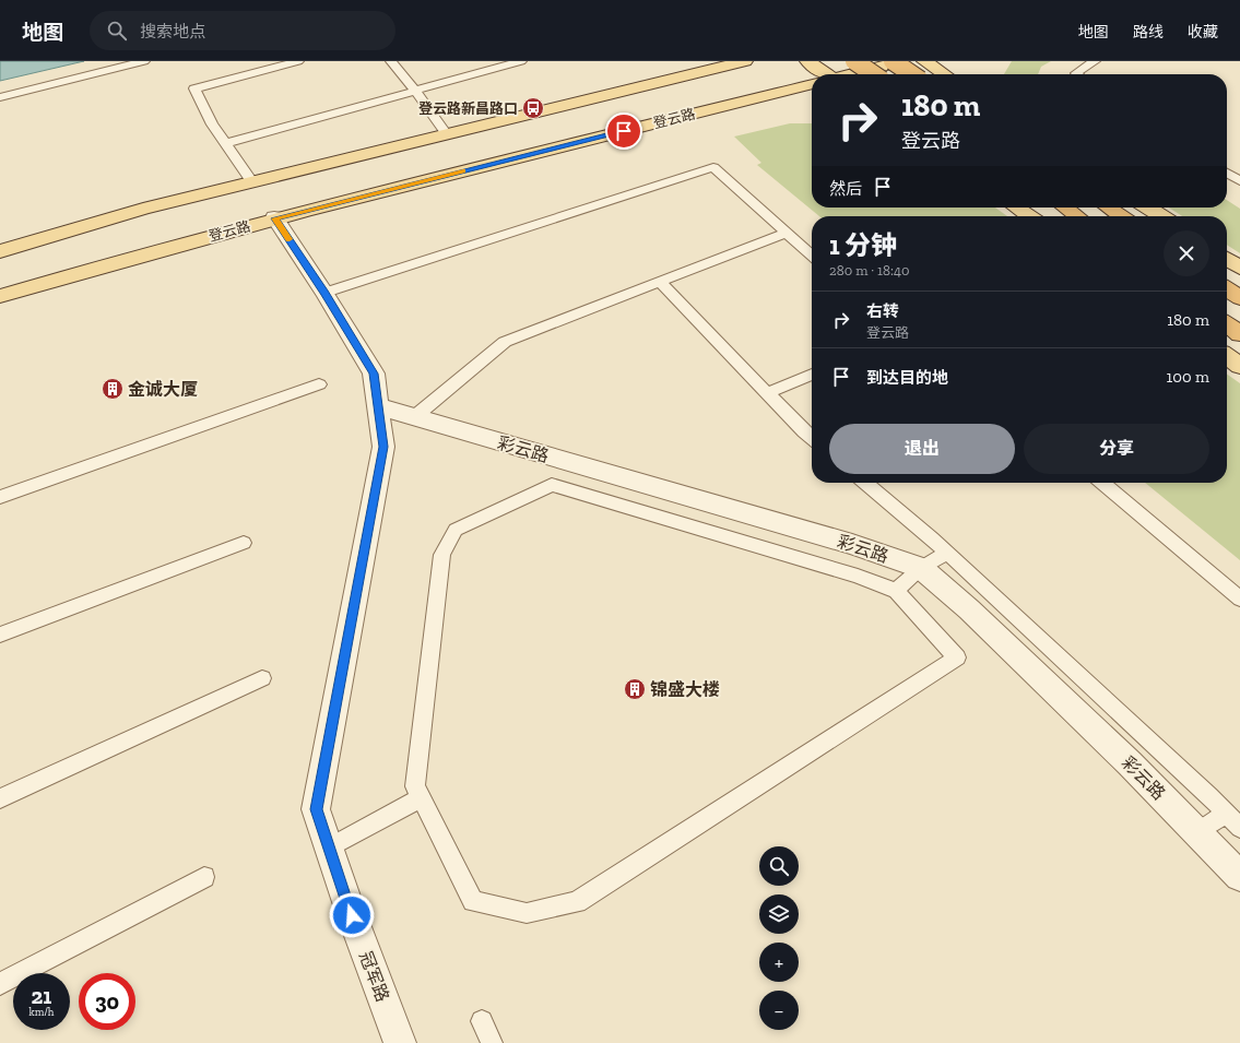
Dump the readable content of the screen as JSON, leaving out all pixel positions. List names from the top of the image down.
{
  "streets": {
    "main road": ["登云路"],
    "street": ["彩云路", "冠军路"]
  },
  "crossings": [
    ["登云路", "冠军路"],
    ["彩云路", "冠军路"]
  ],
  "places": {
    "bus stop": ["登云路新昌路口"],
    "building": ["金诚大厦", "锦盛大楼"]
  },
  "page": {
    "header": "地图",
    "search": "搜索地点",
    "nav": ["地图", "路线", "收藏"],
    "turn": ["180 m", "登云路"],
    "then": "然后",
    "heading": ["1 分钟", "280 m · 18:40"],
    "list": [
      {
        "name": "右转",
        "note": "登云路",
        "value": "180 m"
      },
      {
        "name": "到达目的地",
        "value": "100 m"
      }
    ],
    "buttons": ["退出", "分享"],
    "map_buttons": ["+", "−"],
    "speed": "21 km/h",
    "limit": "30"
  }
}
